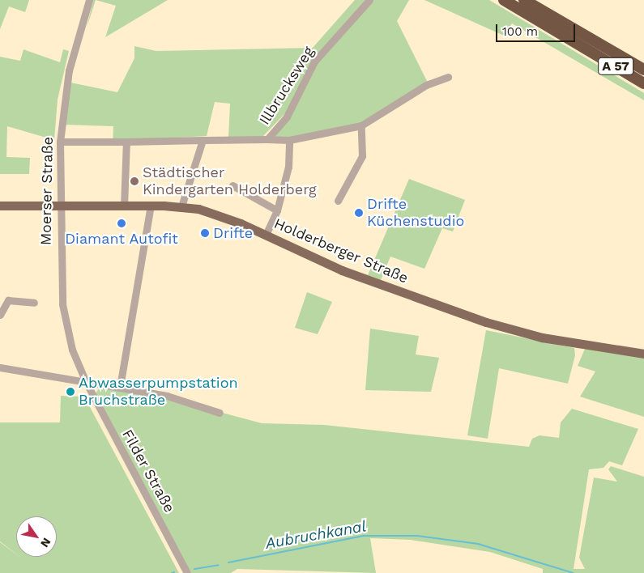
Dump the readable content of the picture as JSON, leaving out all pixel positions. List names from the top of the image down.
{
  "streets": {
    "highway": ["A 57"],
    "main road": ["Holderberger Straße"],
    "street": ["Illbrucksweg", "Moerser Straße", "Filder Straße"]
  },
  "crossings": [
    ["Illbrucksweg", "Moerser Straße"],
    ["Moerser Straße", "Holderberger Straße"],
    ["Moerser Straße", "Filder Straße"]
  ],
  "water": ["Aubruchkanal"],
  "places": [
    "Städtischer Kindergarten Holderberg",
    "Drifte Küchenstudio",
    "Diamant Autofit",
    "Drifte",
    "Abwasserpumpstation Bruchstraße"
  ],
  "scale_bar": "100 m",
  "north": "bottom right"
}
